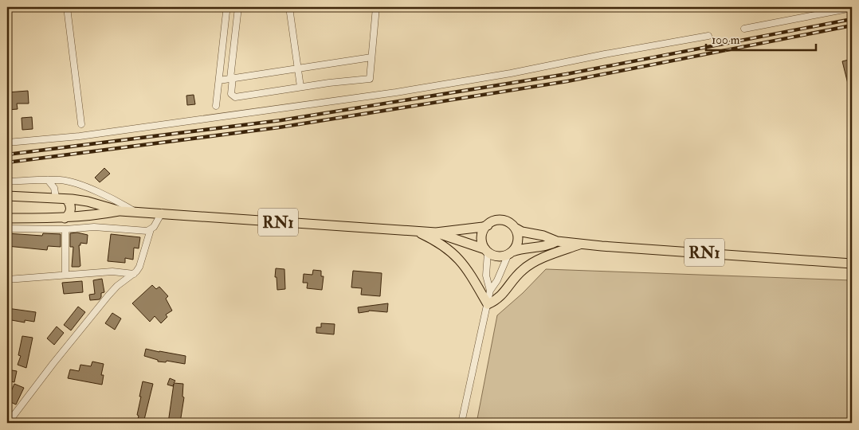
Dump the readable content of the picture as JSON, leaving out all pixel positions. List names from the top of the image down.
{
  "streets": {
    "main road": ["RN1"]
  },
  "scale_bar": "100 m"
}
